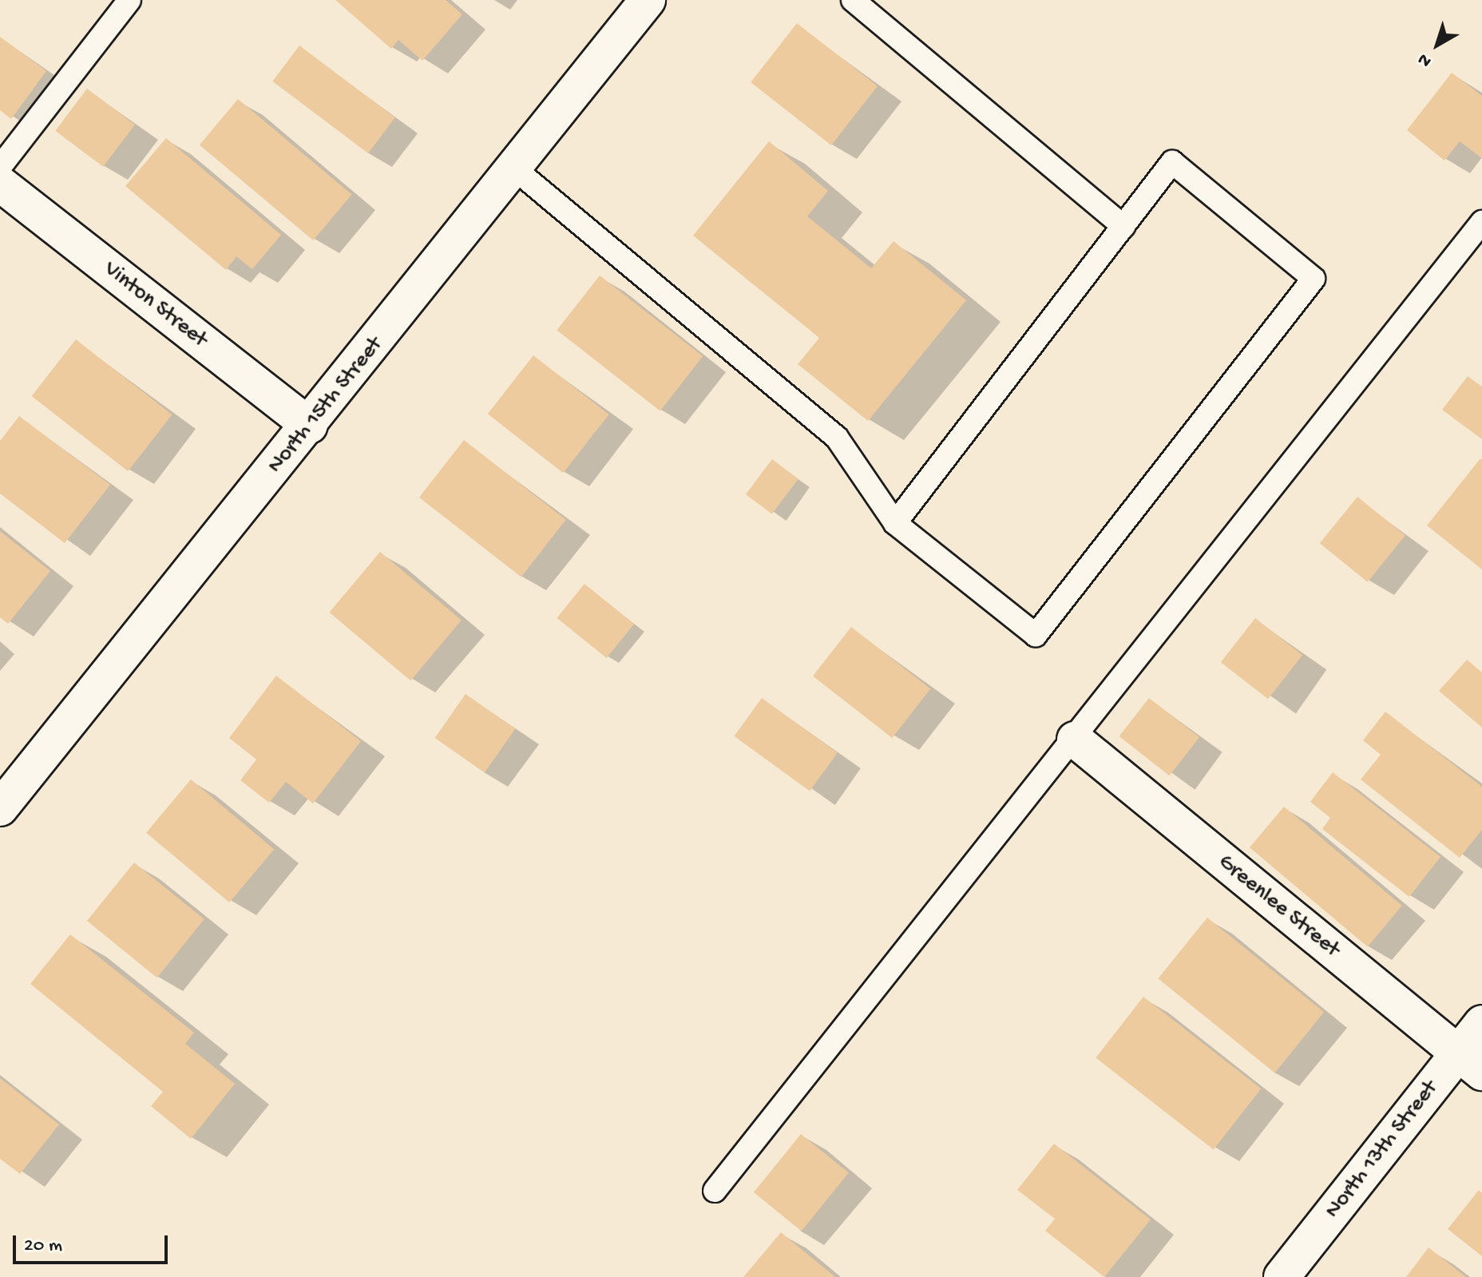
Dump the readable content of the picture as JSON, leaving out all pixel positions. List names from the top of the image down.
{
  "streets": {
    "street": [
      "Vinton Street",
      "North 15th Street",
      "Greenlee Street",
      "North 13th Street"
    ]
  },
  "crossings": [
    ["Vinton Street", "North 15th Street"],
    ["Greenlee Street", "North 13th Street"]
  ],
  "scale_bar": "20 m",
  "north": "bottom left"
}
